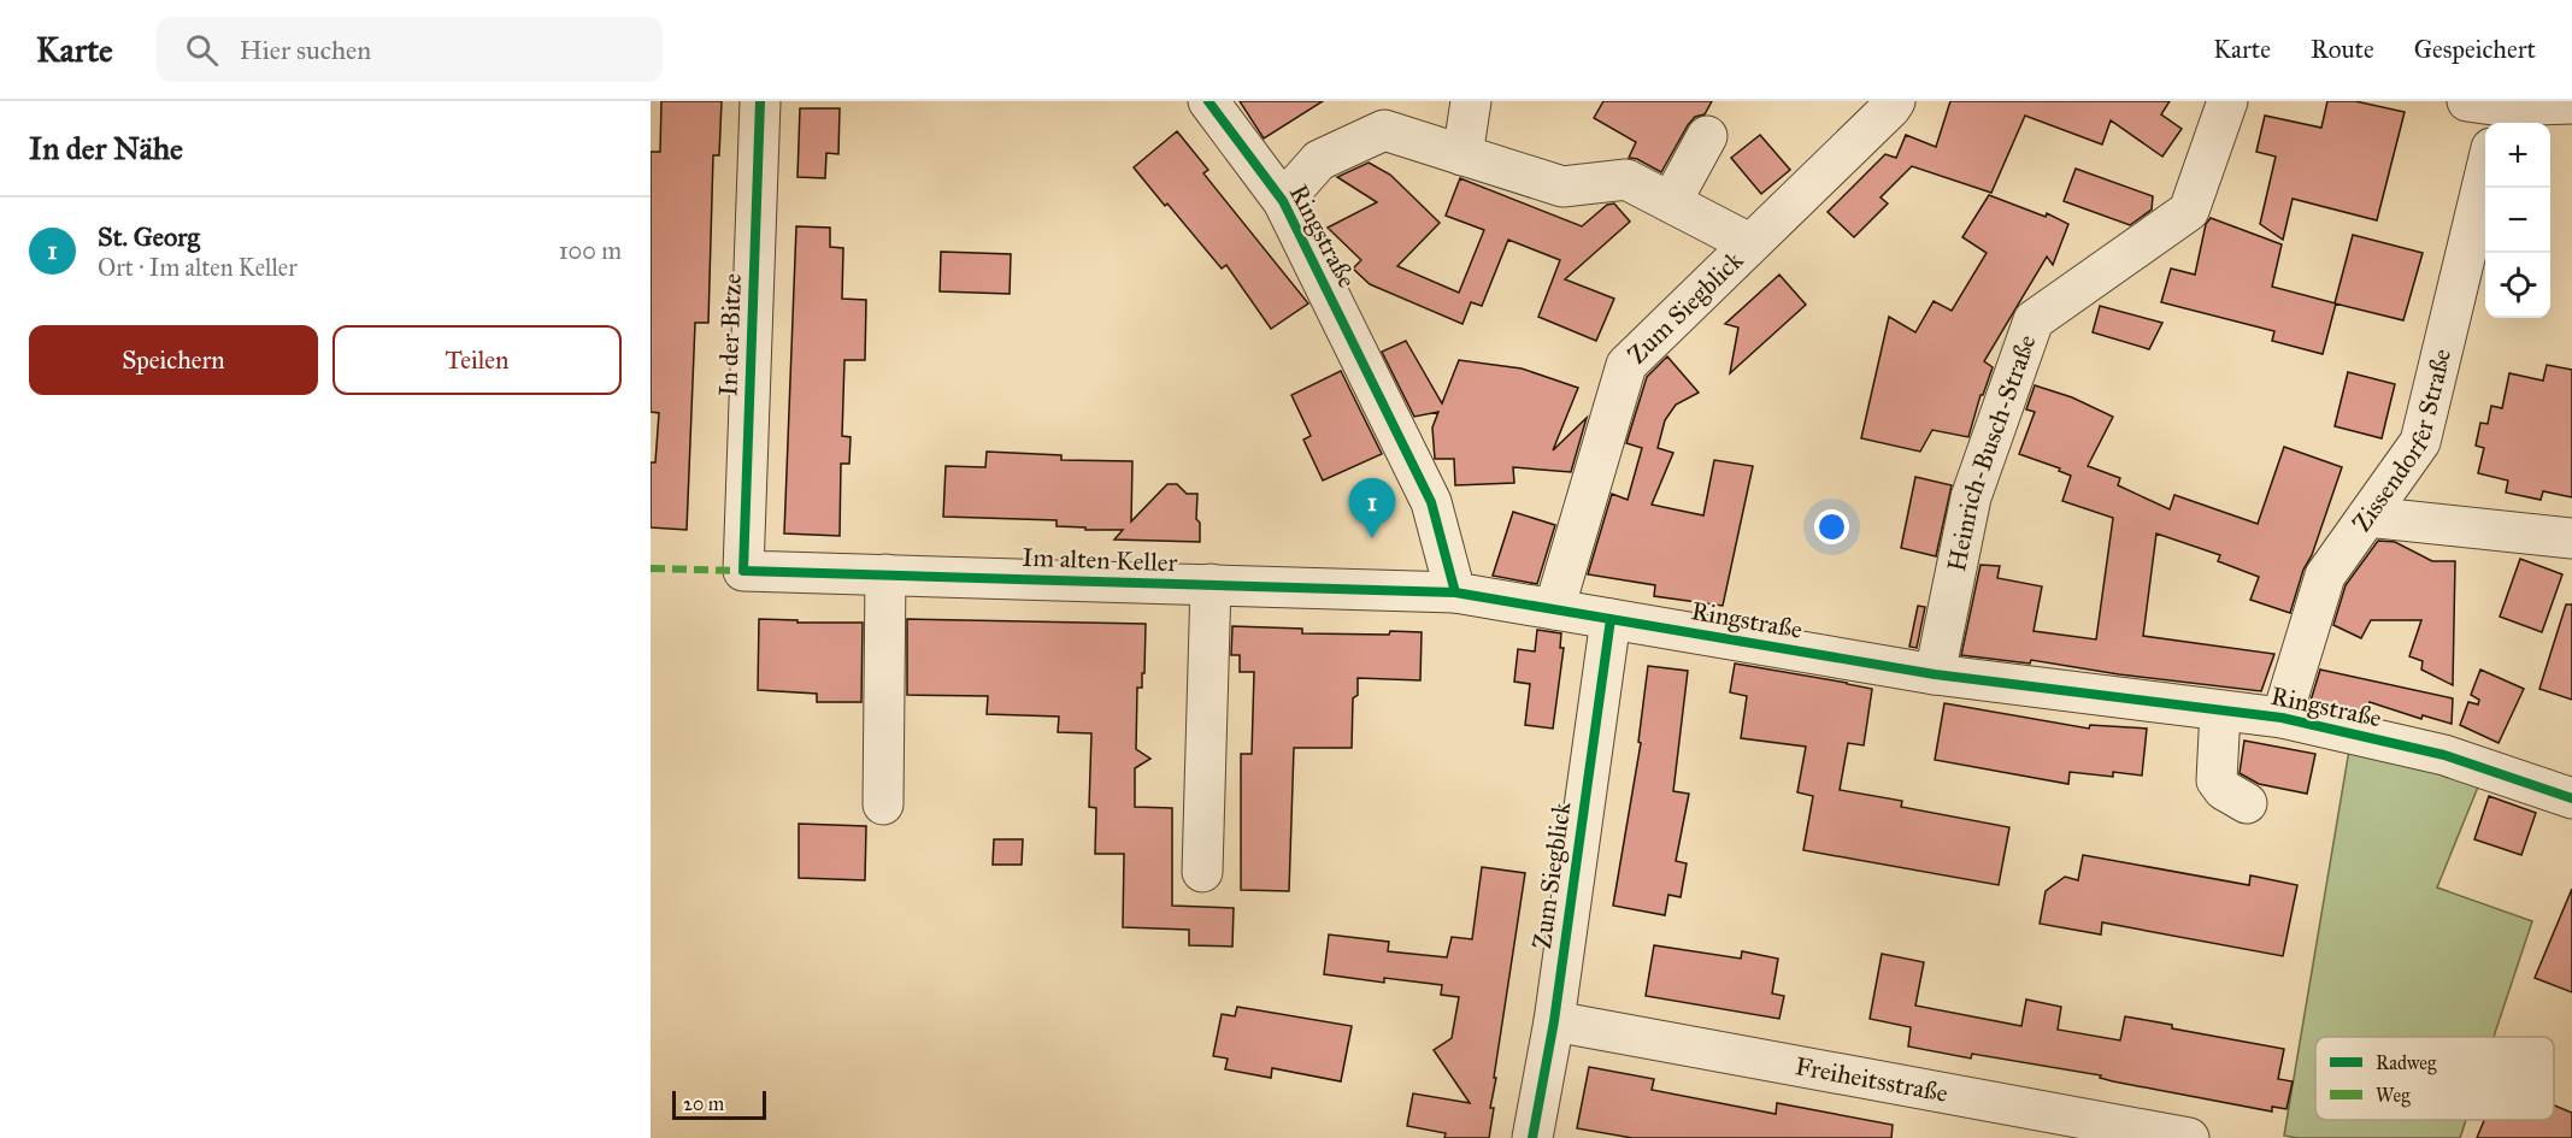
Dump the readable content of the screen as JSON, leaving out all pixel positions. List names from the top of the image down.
{
  "streets": {
    "street": [
      "Ringstraße",
      "Zum Siegblick",
      "In der Bitze",
      "Zissendorfer Straße",
      "Heinrich-Busch-Straße",
      "Im alten Keller",
      "Freiheitsstraße"
    ]
  },
  "crossings": [
    ["Ringstraße", "Zum Siegblick"],
    ["Ringstraße", "Zissendorfer Straße"],
    ["Ringstraße", "Heinrich-Busch-Straße"],
    ["Ringstraße", "Im alten Keller"],
    ["Zum Siegblick", "Freiheitsstraße"],
    ["In der Bitze", "Im alten Keller"]
  ],
  "legend": ["Radweg", "Weg"],
  "scale_bar": "20 m",
  "page": {
    "header": "Karte",
    "search": "Hier suchen",
    "nav": ["Karte", "Route", "Gespeichert"],
    "heading": "In der Nähe",
    "map_buttons": ["+", "−"],
    "list": [
      {
        "mark": "1",
        "name": "St. Georg",
        "note": "Ort · Im alten Keller",
        "value": "100 m"
      }
    ],
    "buttons": ["Speichern", "Teilen"],
    "pins": "1",
    "scale": "20 m"
  }
}
